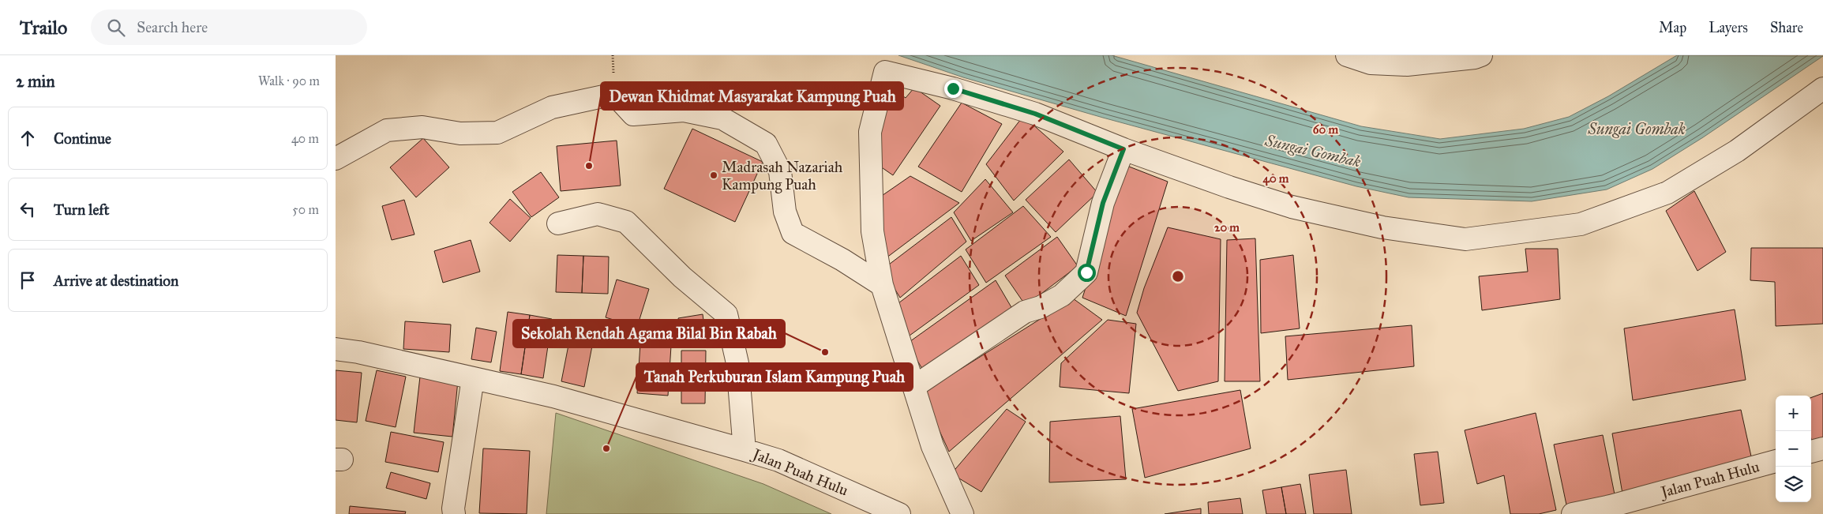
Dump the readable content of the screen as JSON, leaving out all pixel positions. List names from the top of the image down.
{
  "streets": {
    "street": ["Jalan Puah Hulu"]
  },
  "water": ["Sungai Gombak"],
  "places": [
    "Dewan Khidmat Masyarakat Kampung Puah",
    "Madrasah Nazariah Kampung Puah",
    "Sekolah Rendah Agama Bilal Bin Rabah",
    "Tanah Perkuburan Islam Kampung Puah"
  ],
  "page": {
    "header": "Trailo",
    "search": "Search here",
    "nav": ["Map", "Layers", "Share"],
    "heading": ["2 min", "Walk · 90 m"],
    "list": [
      ["Continue", "40 m"],
      ["Turn left", "50 m"],
      "Arrive at destination"
    ],
    "map_buttons": ["+", "−"]
  },
  "rings": ["60 m", "40 m", "20 m"]
}
